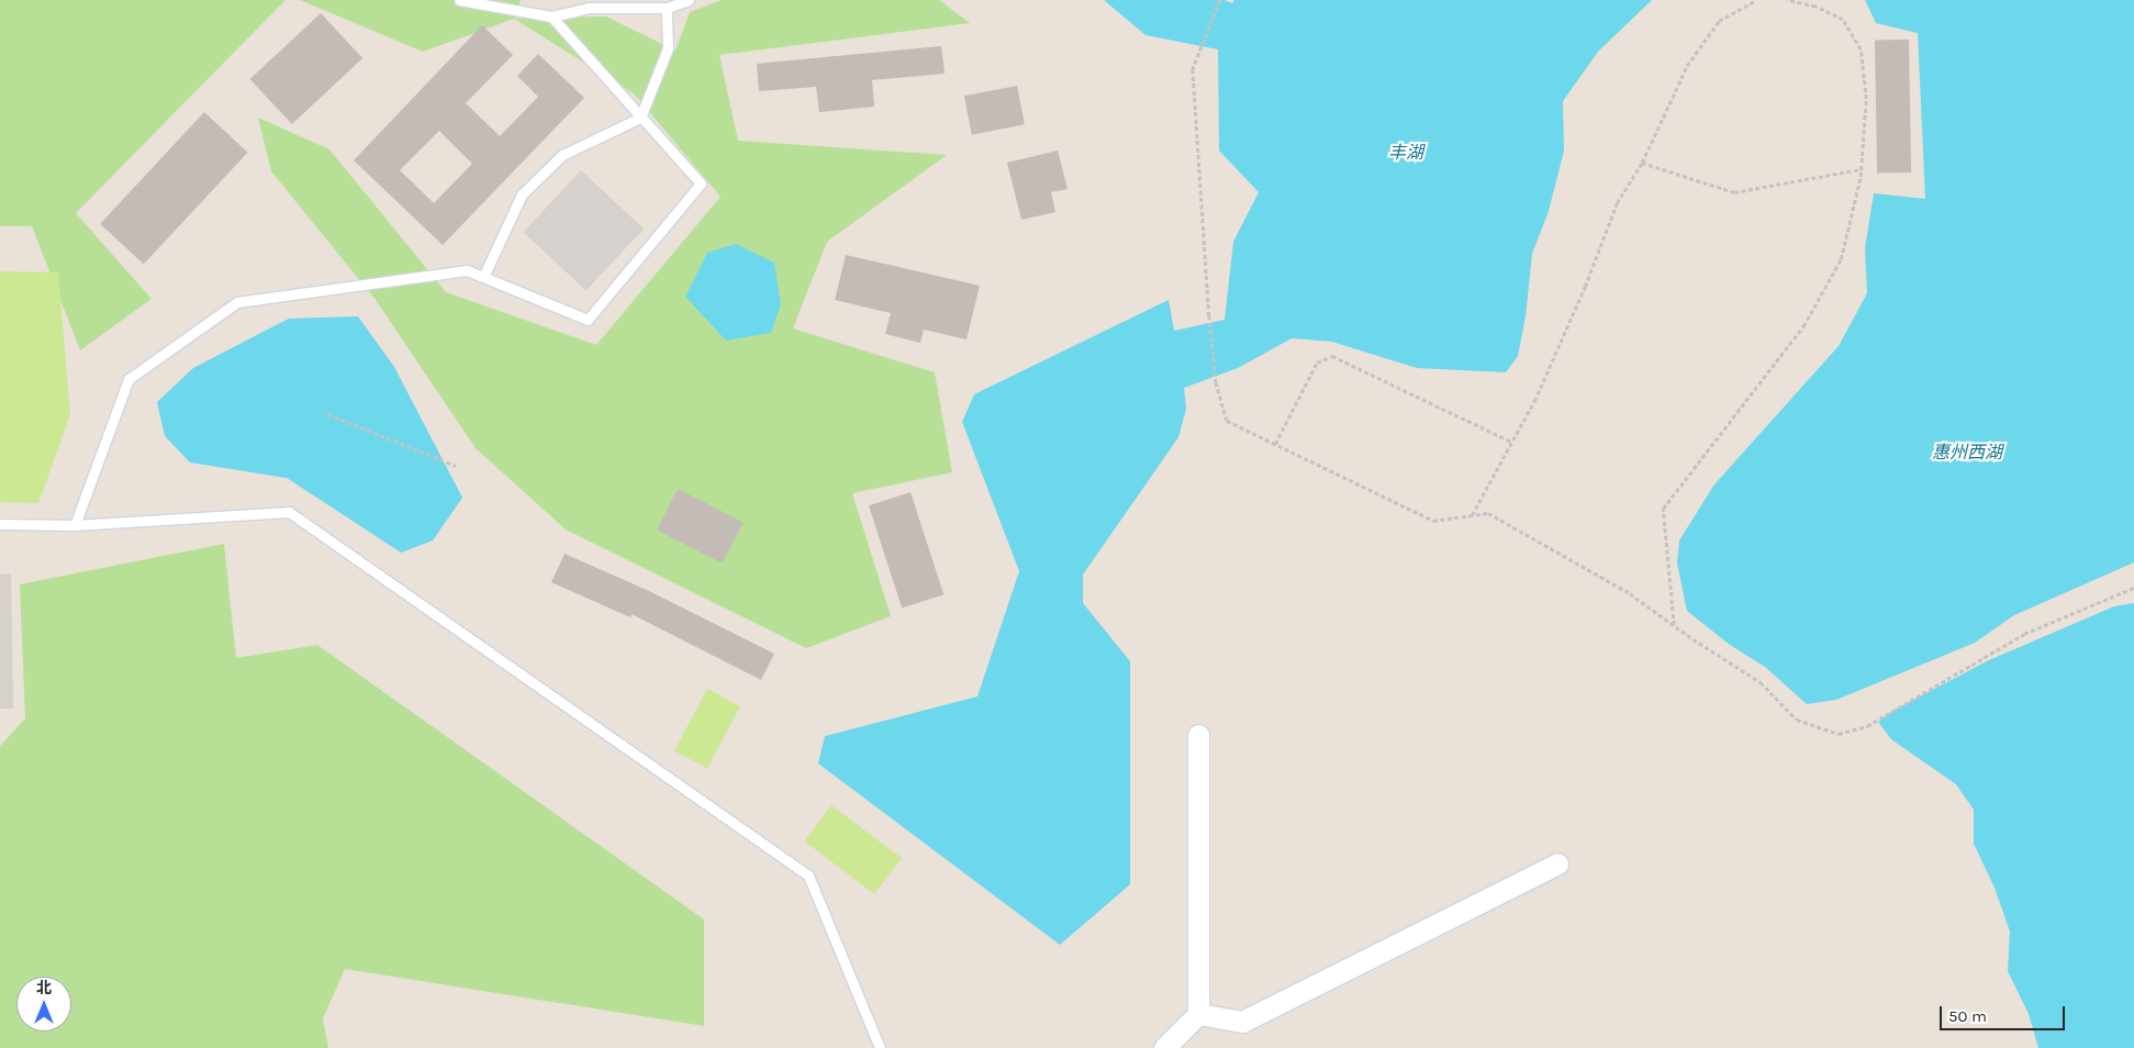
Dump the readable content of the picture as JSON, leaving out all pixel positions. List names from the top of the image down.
{
  "water": ["丰湖", "惠州西湖"],
  "scale_bar": "50 m",
  "north": "top"
}
